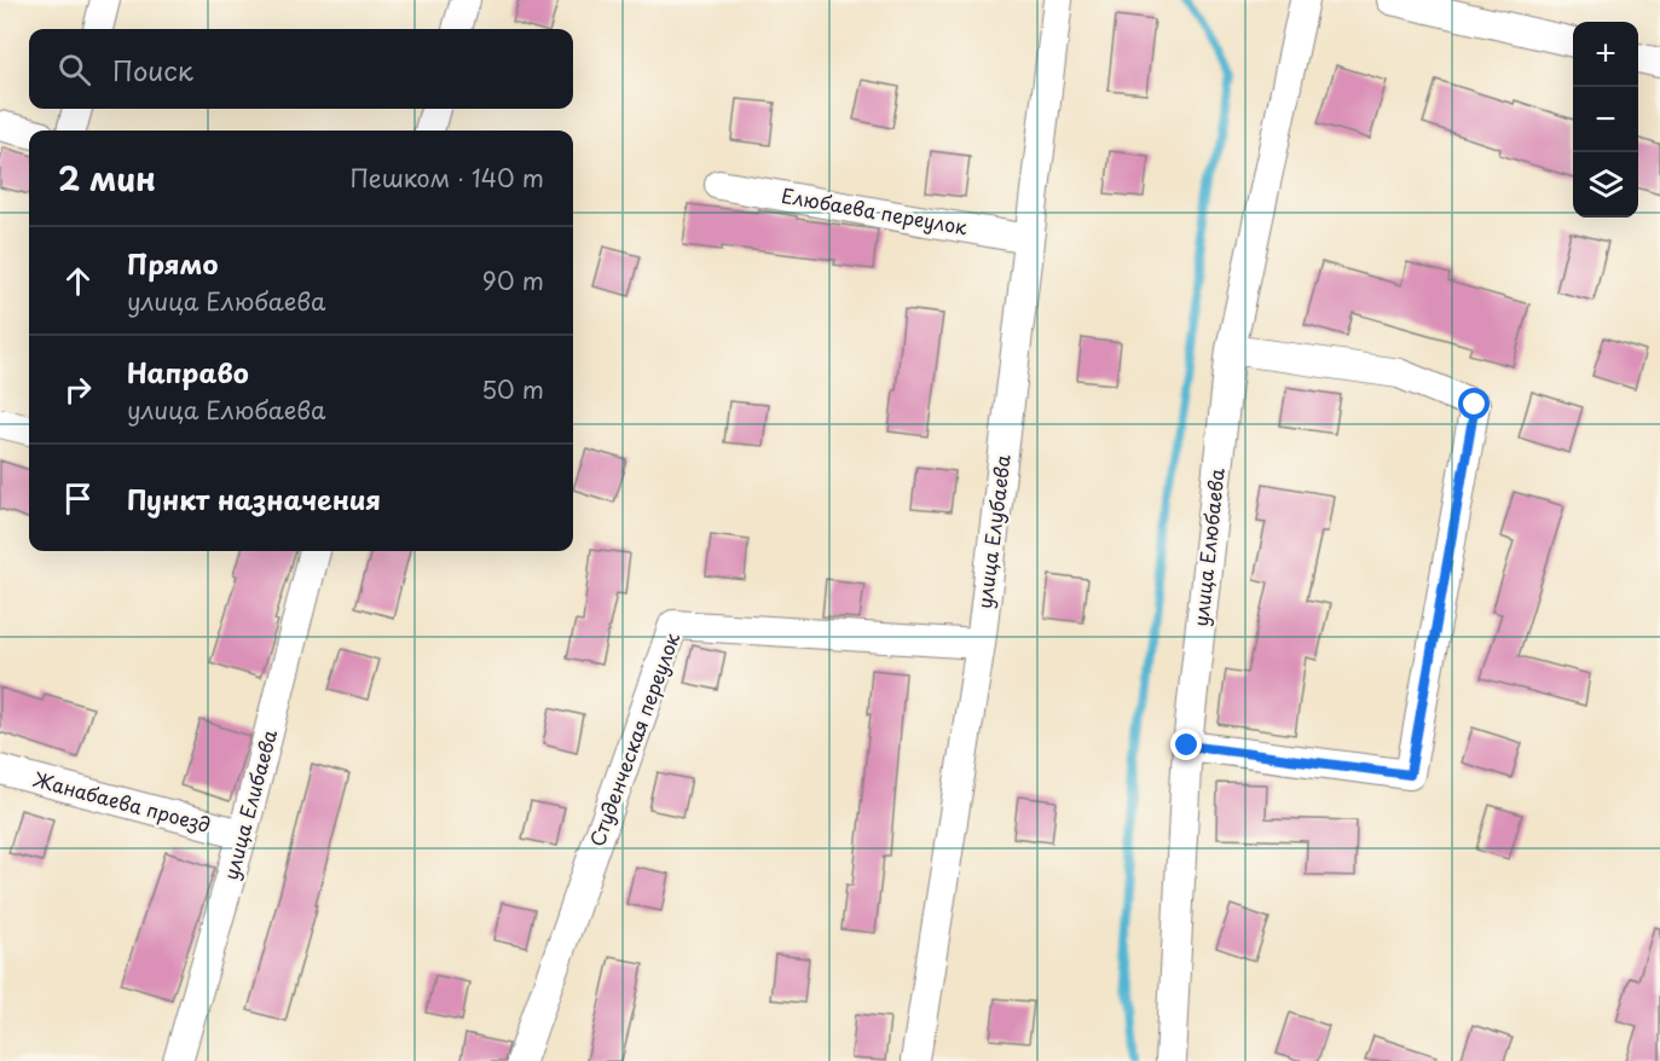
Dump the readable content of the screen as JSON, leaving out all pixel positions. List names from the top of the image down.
{
  "streets": {
    "street": [
      "Елюбаева переулок",
      "улица Елубаева",
      "улица Елюбаева",
      "Студенческая переулок",
      "Жанабаева проезд",
      "улица Елибаева"
    ]
  },
  "crossings": [
    ["Елюбаева переулок", "улица Елубаева"],
    ["улица Елубаева", "Студенческая переулок"],
    ["Жанабаева проезд", "улица Елибаева"]
  ],
  "page": {
    "map_buttons": ["+", "−"],
    "search": "Поиск",
    "heading": ["2 мин", "Пешком · 140 m"],
    "list": [
      ["Прямо", "улица Елюбаева", "90 m"],
      ["Направо", "улица Елюбаева", "50 m"],
      "Пункт назначения"
    ]
  }
}
